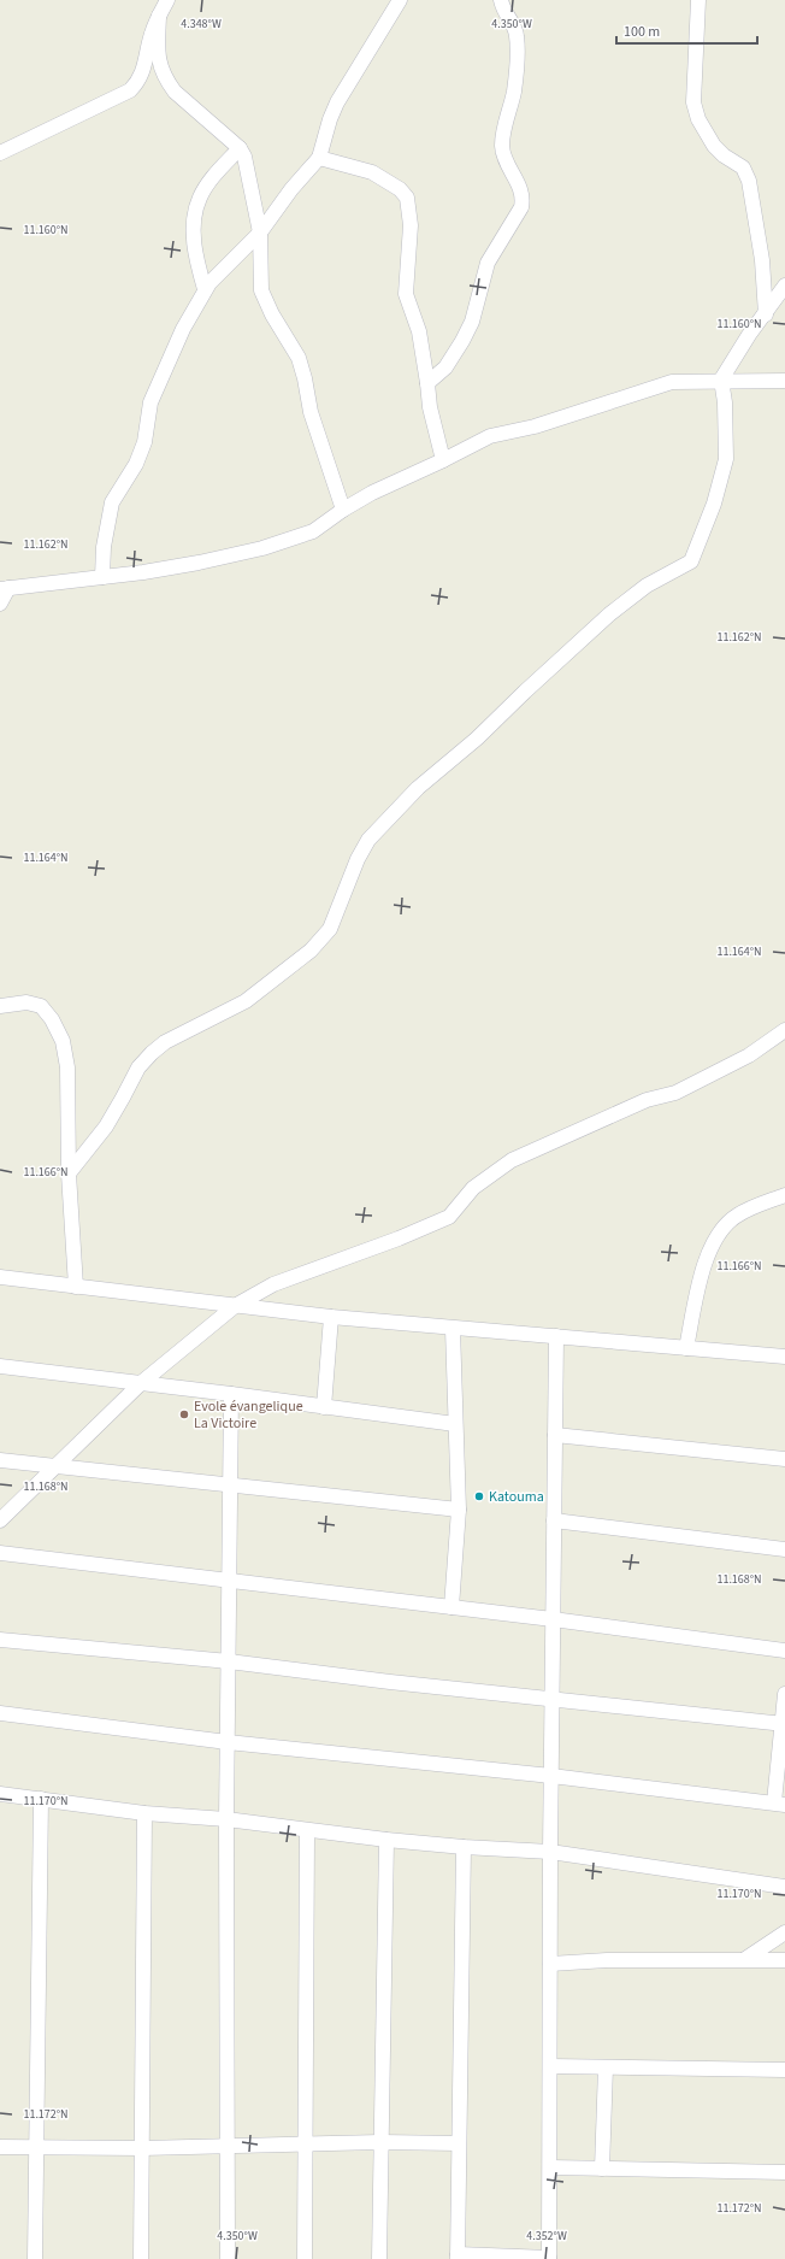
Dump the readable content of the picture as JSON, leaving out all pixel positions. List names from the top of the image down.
{
  "places": ["Evole évangelique La Victoire", "Katouma"],
  "scale_bar": "100 m",
  "coordinates": [
    "4.348°W",
    "4.350°W",
    "11.160°N",
    "11.162°N",
    "11.164°N",
    "11.166°N",
    "11.168°N",
    "11.170°N",
    "11.172°N",
    "4.352°W"
  ]
}
